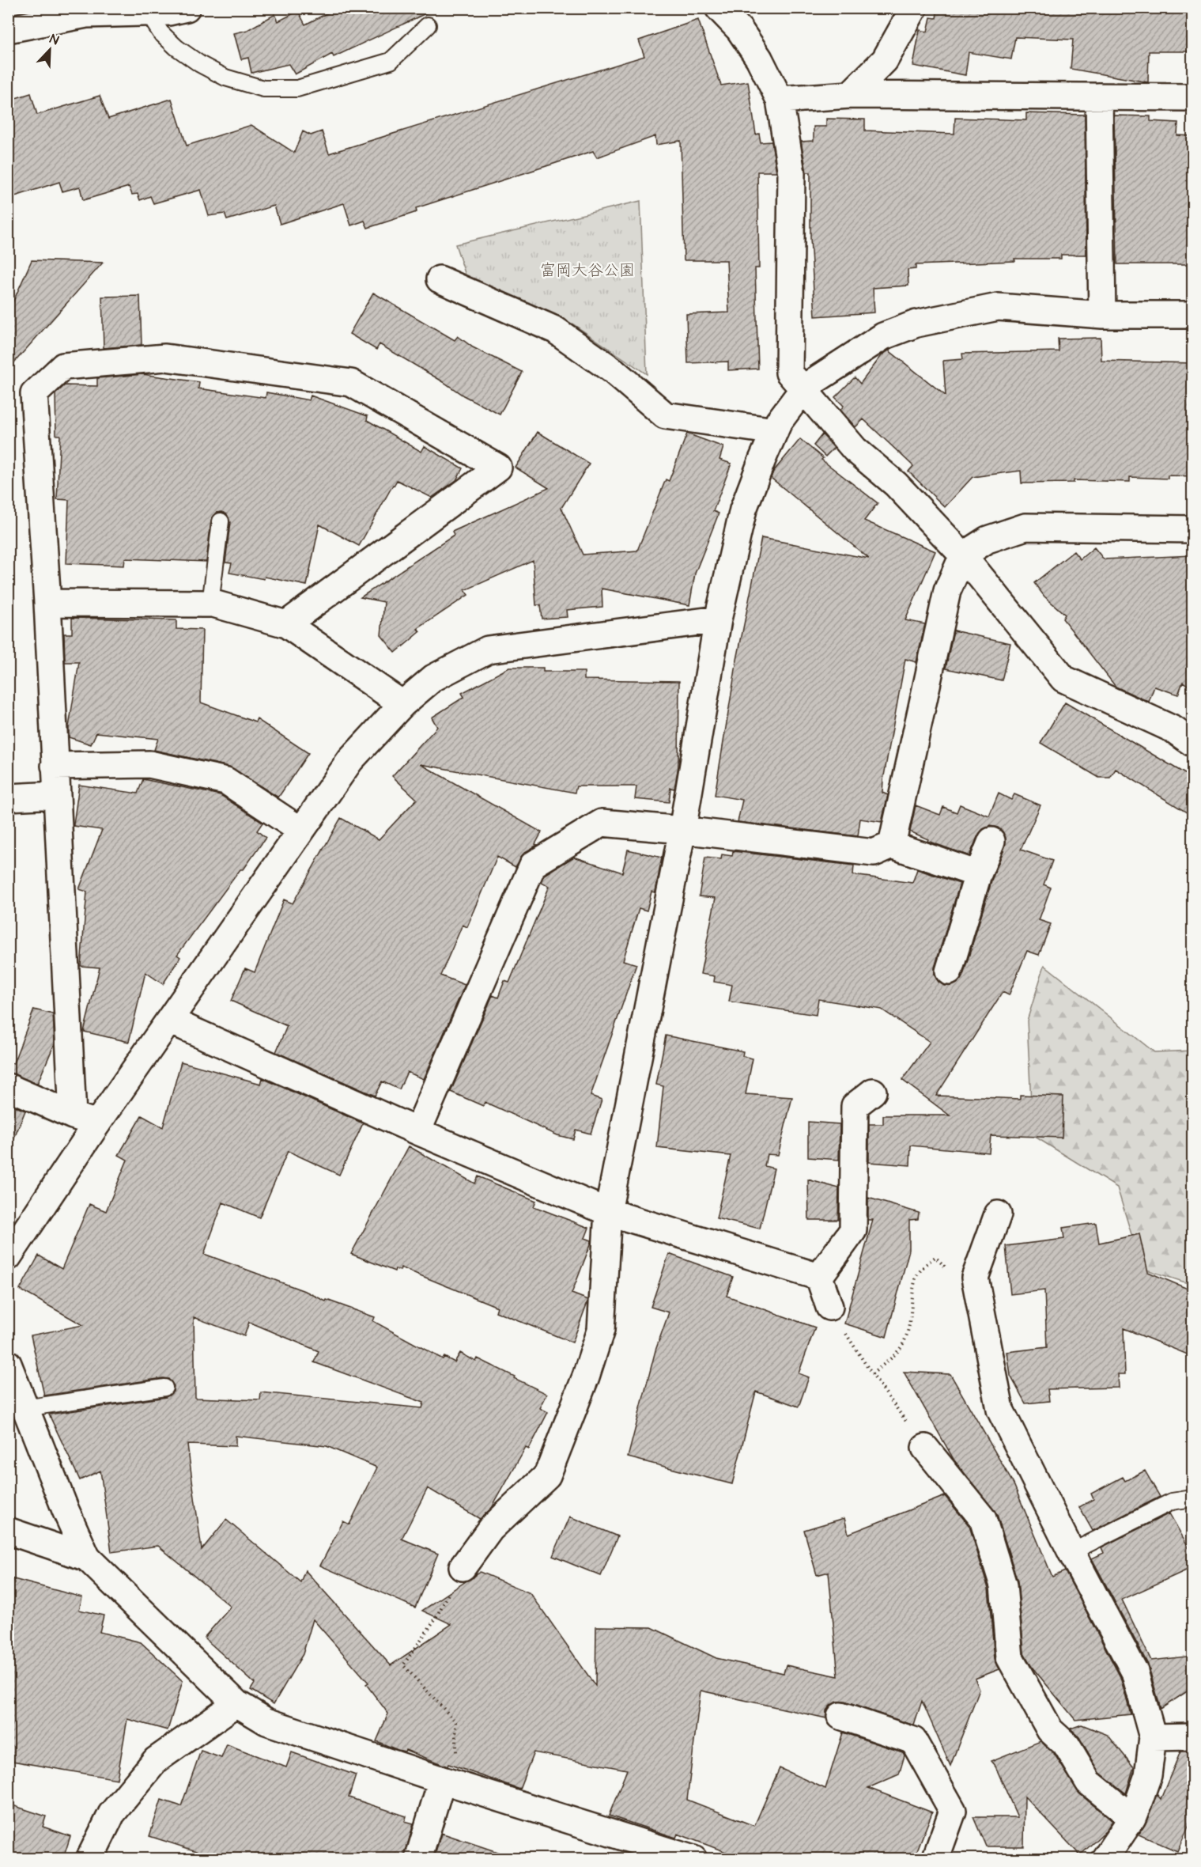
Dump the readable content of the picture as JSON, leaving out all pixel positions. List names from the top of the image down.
{
  "parks": ["富岡大谷公園"],
  "north": "top right"
}
